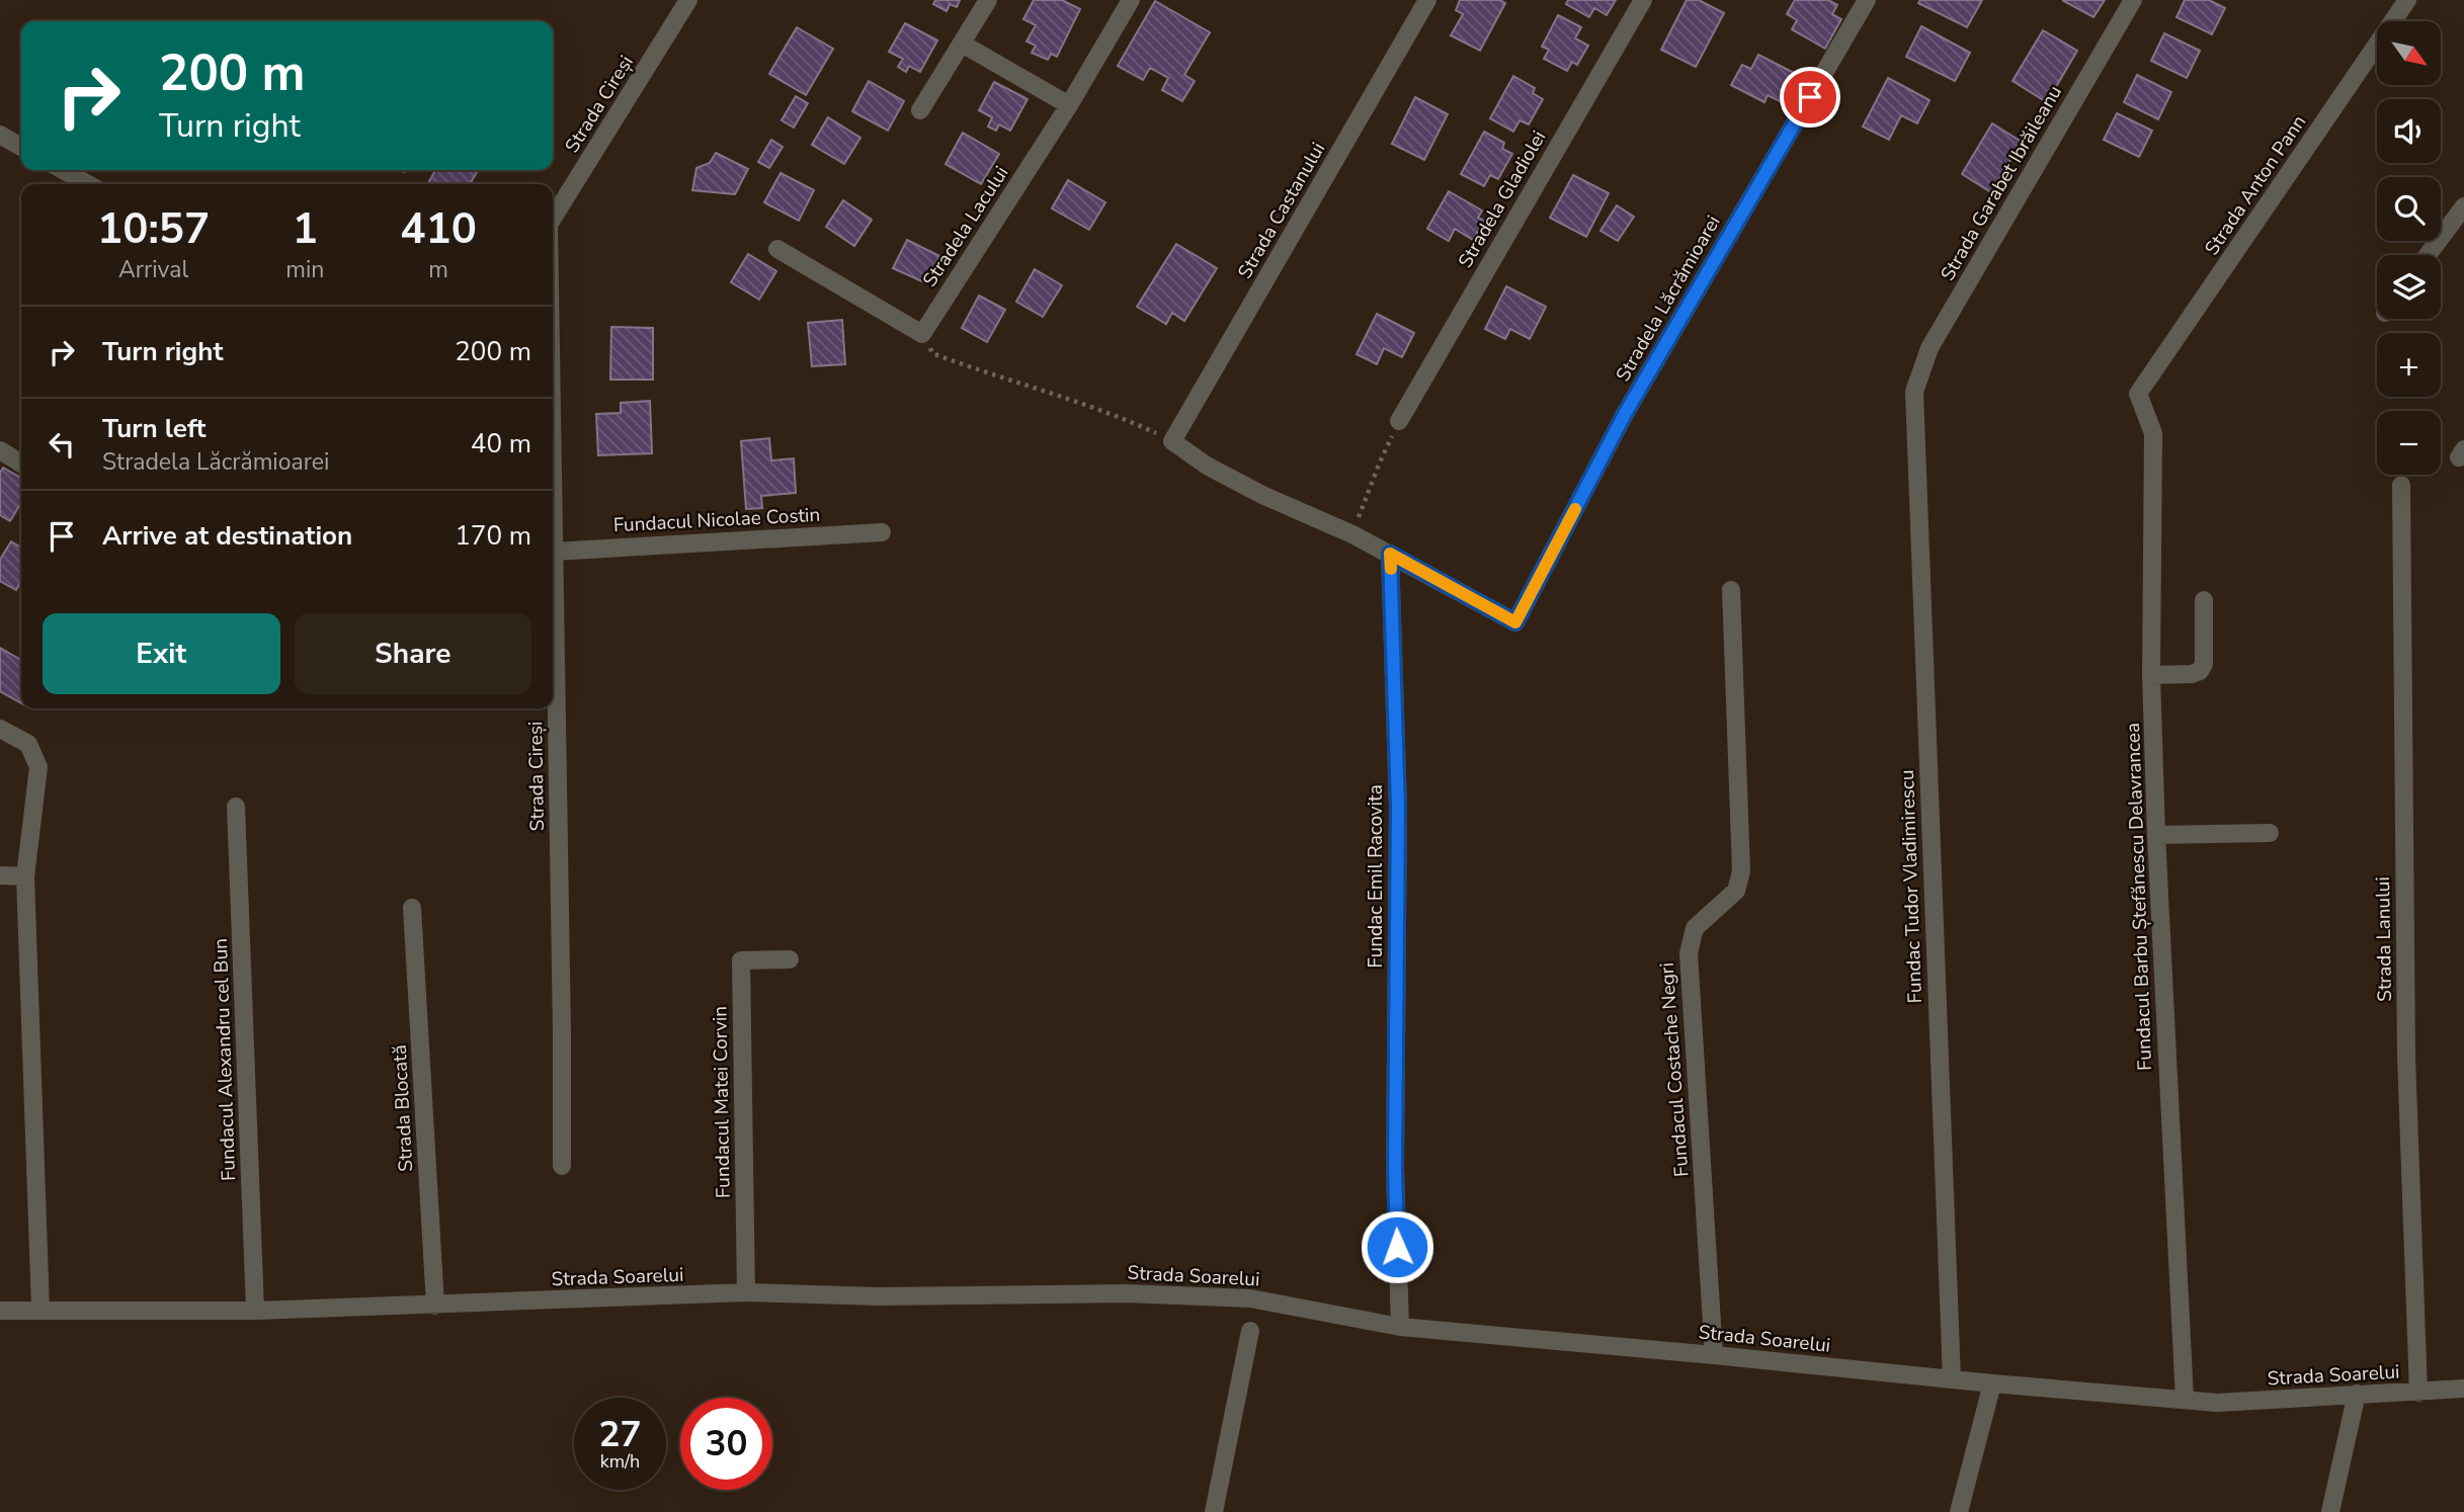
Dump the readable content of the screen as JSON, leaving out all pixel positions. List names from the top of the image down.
{
  "streets": {
    "street": [
      "Strada Cireși",
      "Strada Garabet Ibrăileanu",
      "Strada Anton Pann",
      "Stradela Gladiolei",
      "Strada Castanului",
      "Stradela Lacului",
      "Stradela Lăcrămioarei",
      "Fundacul Nicolae Costin",
      "Fundac Emil Racovita",
      "Fundac Tudor Vladimirescu",
      "Fundacul Barbu Ștefănescu Delavrancea",
      "Strada Lanului",
      "Fundacul Alexandru cel Bun",
      "Fundacul Costache Negri",
      "Fundacul Matei Corvin",
      "Strada Blocată",
      "Strada Soarelui"
    ]
  },
  "crossings": [
    ["Strada Cireși", "Fundacul Nicolae Costin"],
    ["Strada Garabet Ibrăileanu", "Fundac Tudor Vladimirescu"],
    ["Strada Anton Pann", "Fundacul Barbu Ștefănescu Delavrancea"],
    ["Stradela Lăcrămioarei", "Fundac Emil Racovita"],
    ["Fundac Emil Racovita", "Strada Soarelui"],
    ["Fundac Tudor Vladimirescu", "Strada Soarelui"],
    ["Fundacul Barbu Ștefănescu Delavrancea", "Strada Soarelui"],
    ["Strada Lanului", "Strada Soarelui"],
    ["Fundacul Alexandru cel Bun", "Strada Soarelui"],
    ["Fundacul Costache Negri", "Strada Soarelui"],
    ["Fundacul Matei Corvin", "Strada Soarelui"],
    ["Strada Blocată", "Strada Soarelui"]
  ],
  "north": "bottom right",
  "page": {
    "map_buttons": ["+", "−"],
    "turn": ["200 m", "Turn right"],
    "eta": [
      "10:57",
      "Arrival",
      "1",
      "min",
      "410",
      "m"
    ],
    "list": [
      {
        "name": "Turn right",
        "value": "200 m"
      },
      {
        "name": "Turn left",
        "note": "Stradela Lăcrămioarei",
        "value": "40 m"
      },
      {
        "name": "Arrive at destination",
        "value": "170 m"
      }
    ],
    "buttons": ["Exit", "Share"],
    "speed": "27 km/h",
    "limit": "30"
  }
}
